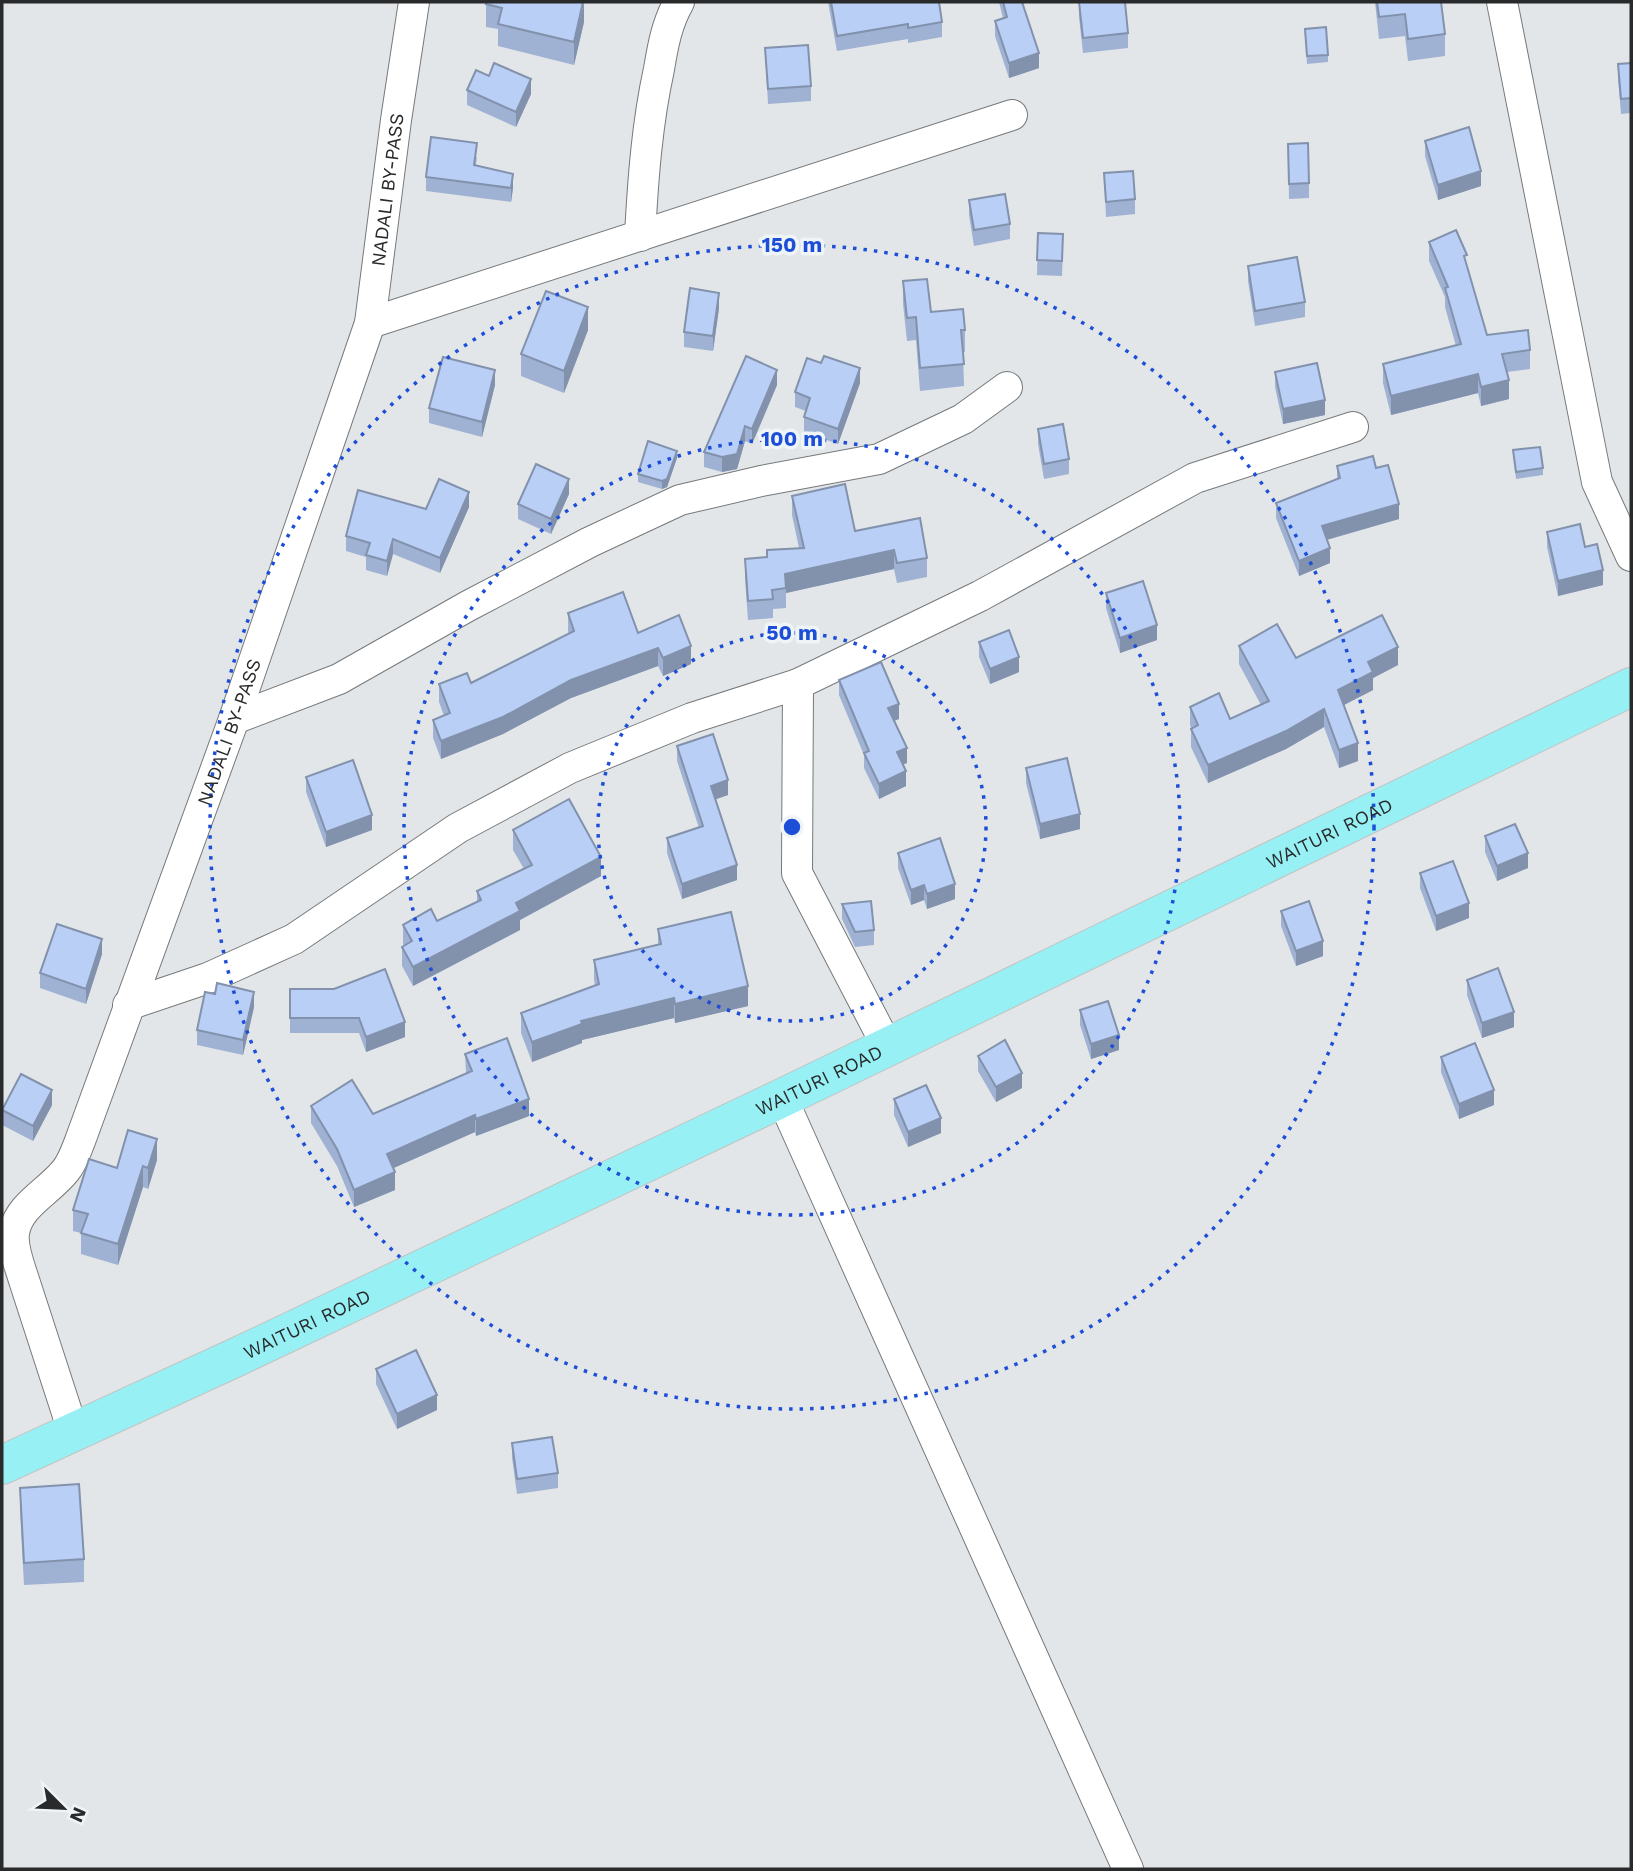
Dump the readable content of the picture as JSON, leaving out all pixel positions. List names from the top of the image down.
{
  "streets": {
    "main road": ["WAITURI ROAD"],
    "street": ["NADALI BY-PASS"]
  },
  "crossings": [
    ["NADALI BY-PASS", "WAITURI ROAD"]
  ],
  "north": "bottom right",
  "rings": ["150 m", "100 m", "50 m"]
}
